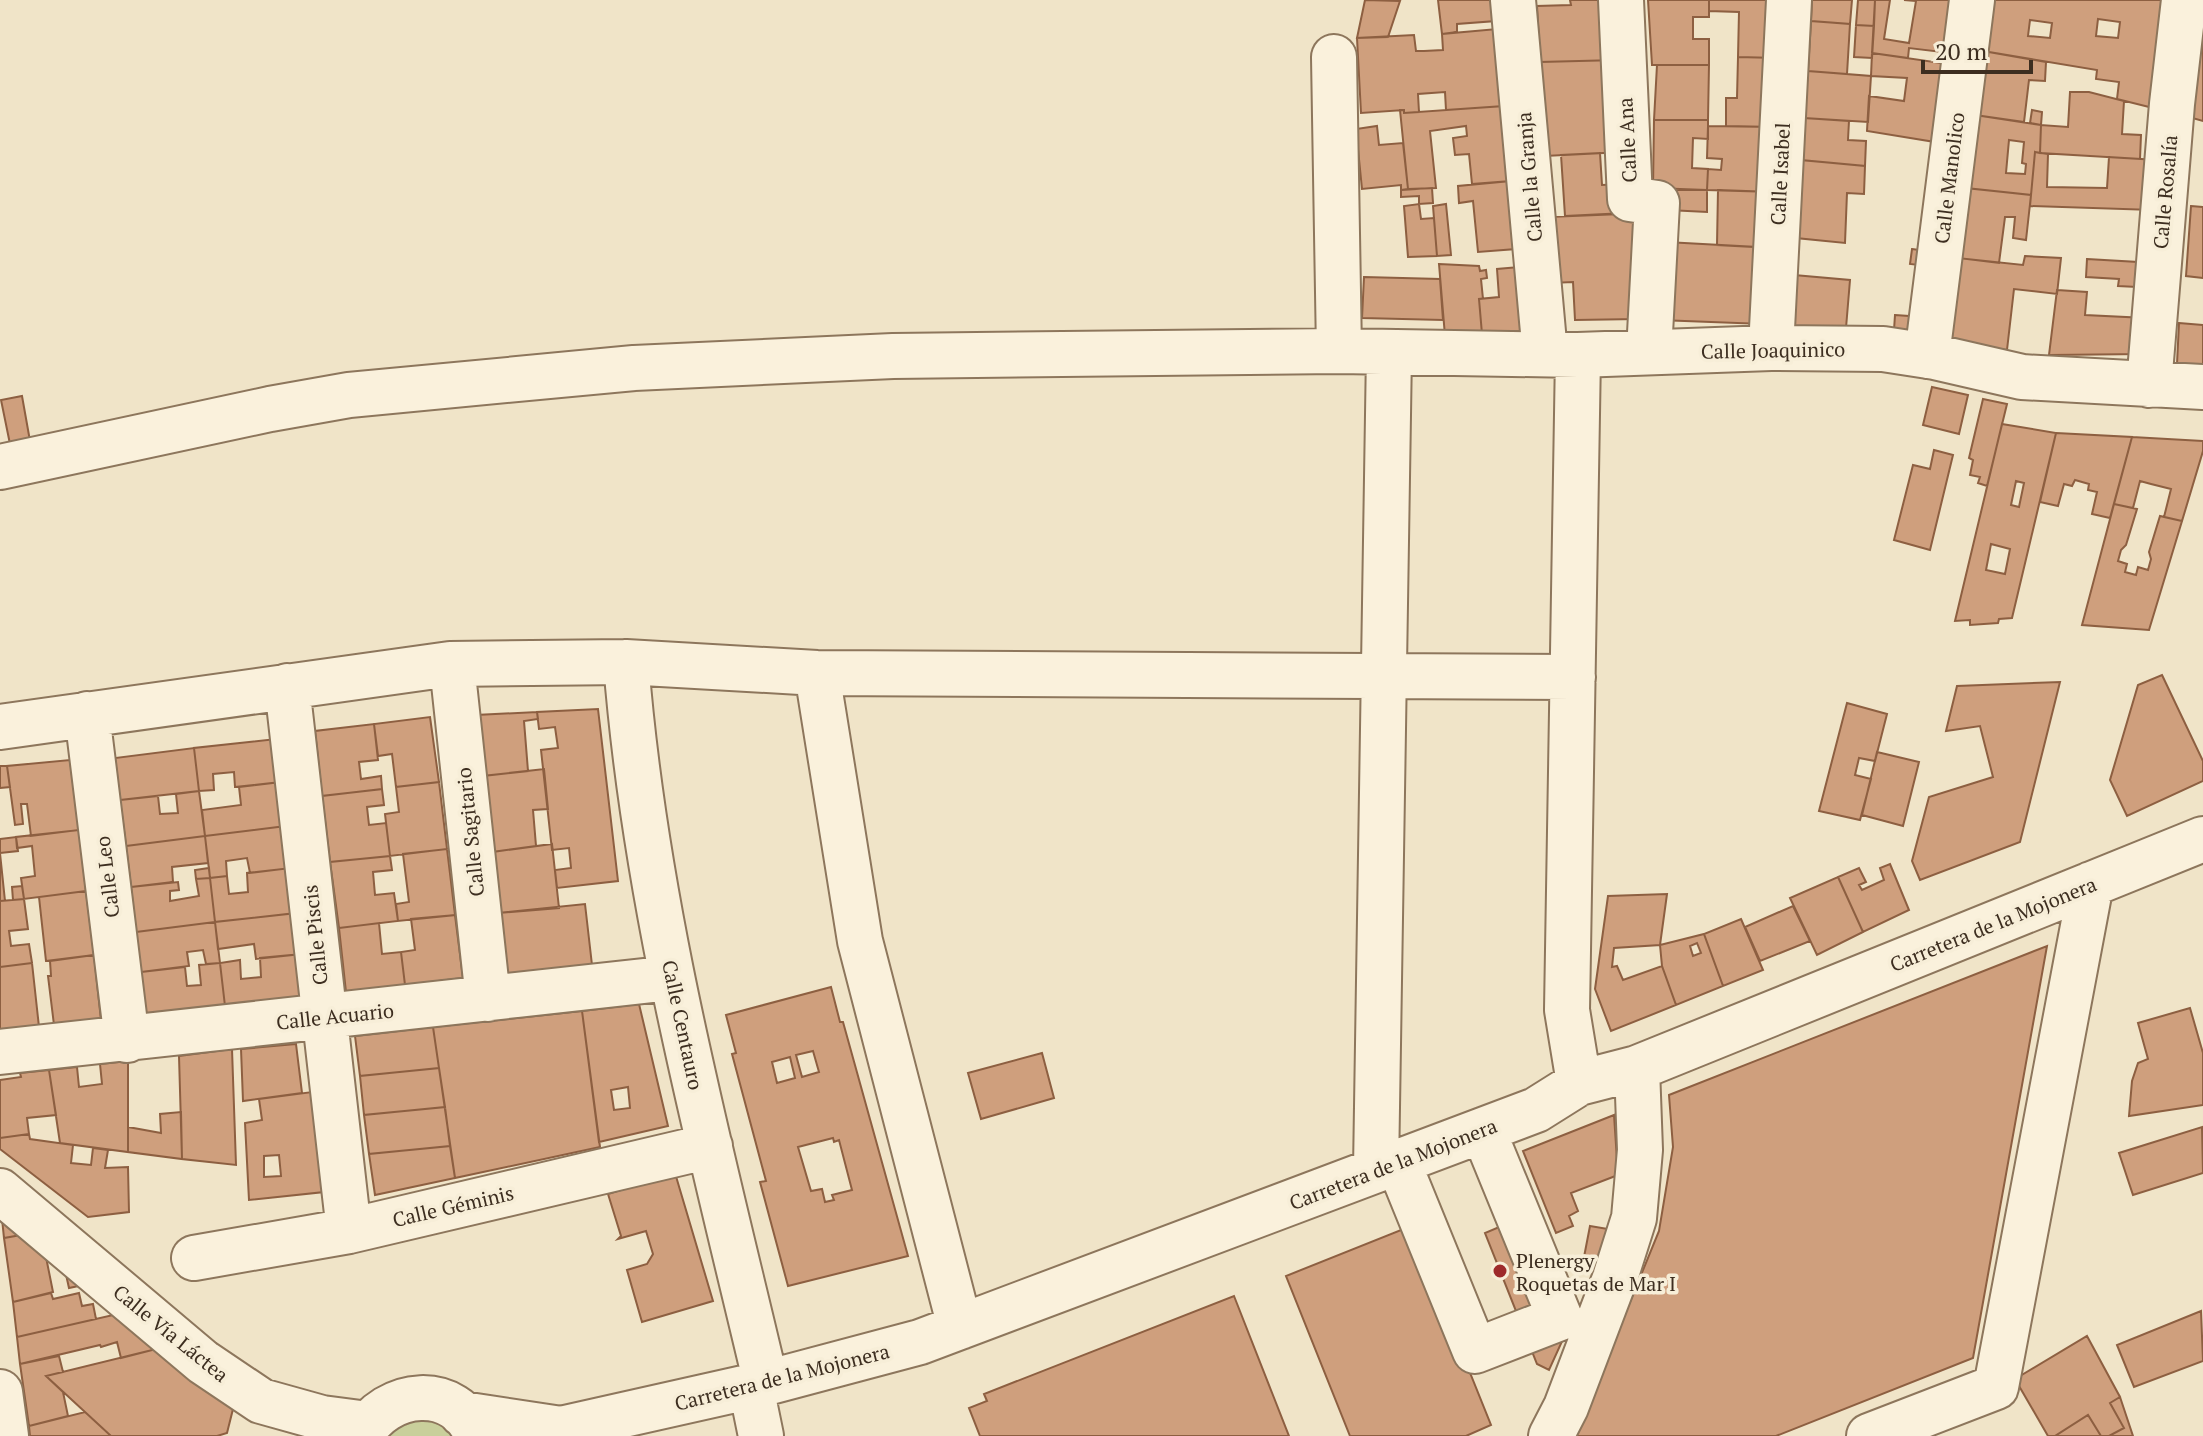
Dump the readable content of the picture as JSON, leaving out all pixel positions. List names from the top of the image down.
{
  "streets": {
    "street": [
      "Calle Ana",
      "Calle Isabel",
      "Calle la Granja",
      "Calle Manolico",
      "Calle Rosalía",
      "Calle Joaquinico",
      "Calle Sagitario",
      "Calle Leo",
      "Carretera de la Mojonera",
      "Calle Piscis",
      "Calle Acuario",
      "Calle Centauro",
      "Calle Géminis",
      "Calle Vía Láctea"
    ]
  },
  "crossings": [
    ["Calle Ana", "Calle Joaquinico"],
    ["Calle Isabel", "Calle Joaquinico"],
    ["Calle la Granja", "Calle Joaquinico"],
    ["Calle la Granja", "Carretera de la Mojonera"],
    ["Calle Manolico", "Calle Joaquinico"],
    ["Calle Rosalía", "Calle Joaquinico"],
    ["Calle Sagitario", "Calle Acuario"],
    ["Calle Leo", "Calle Acuario"],
    ["Carretera de la Mojonera", "Calle Centauro"],
    ["Carretera de la Mojonera", "Calle Vía Láctea"],
    ["Calle Piscis", "Calle Acuario"],
    ["Calle Piscis", "Calle Géminis"],
    ["Calle Acuario", "Calle Centauro"],
    ["Calle Centauro", "Calle Géminis"]
  ],
  "places": ["Plenergy Roquetas de Mar I"],
  "scale_bar": "20 m"
}
